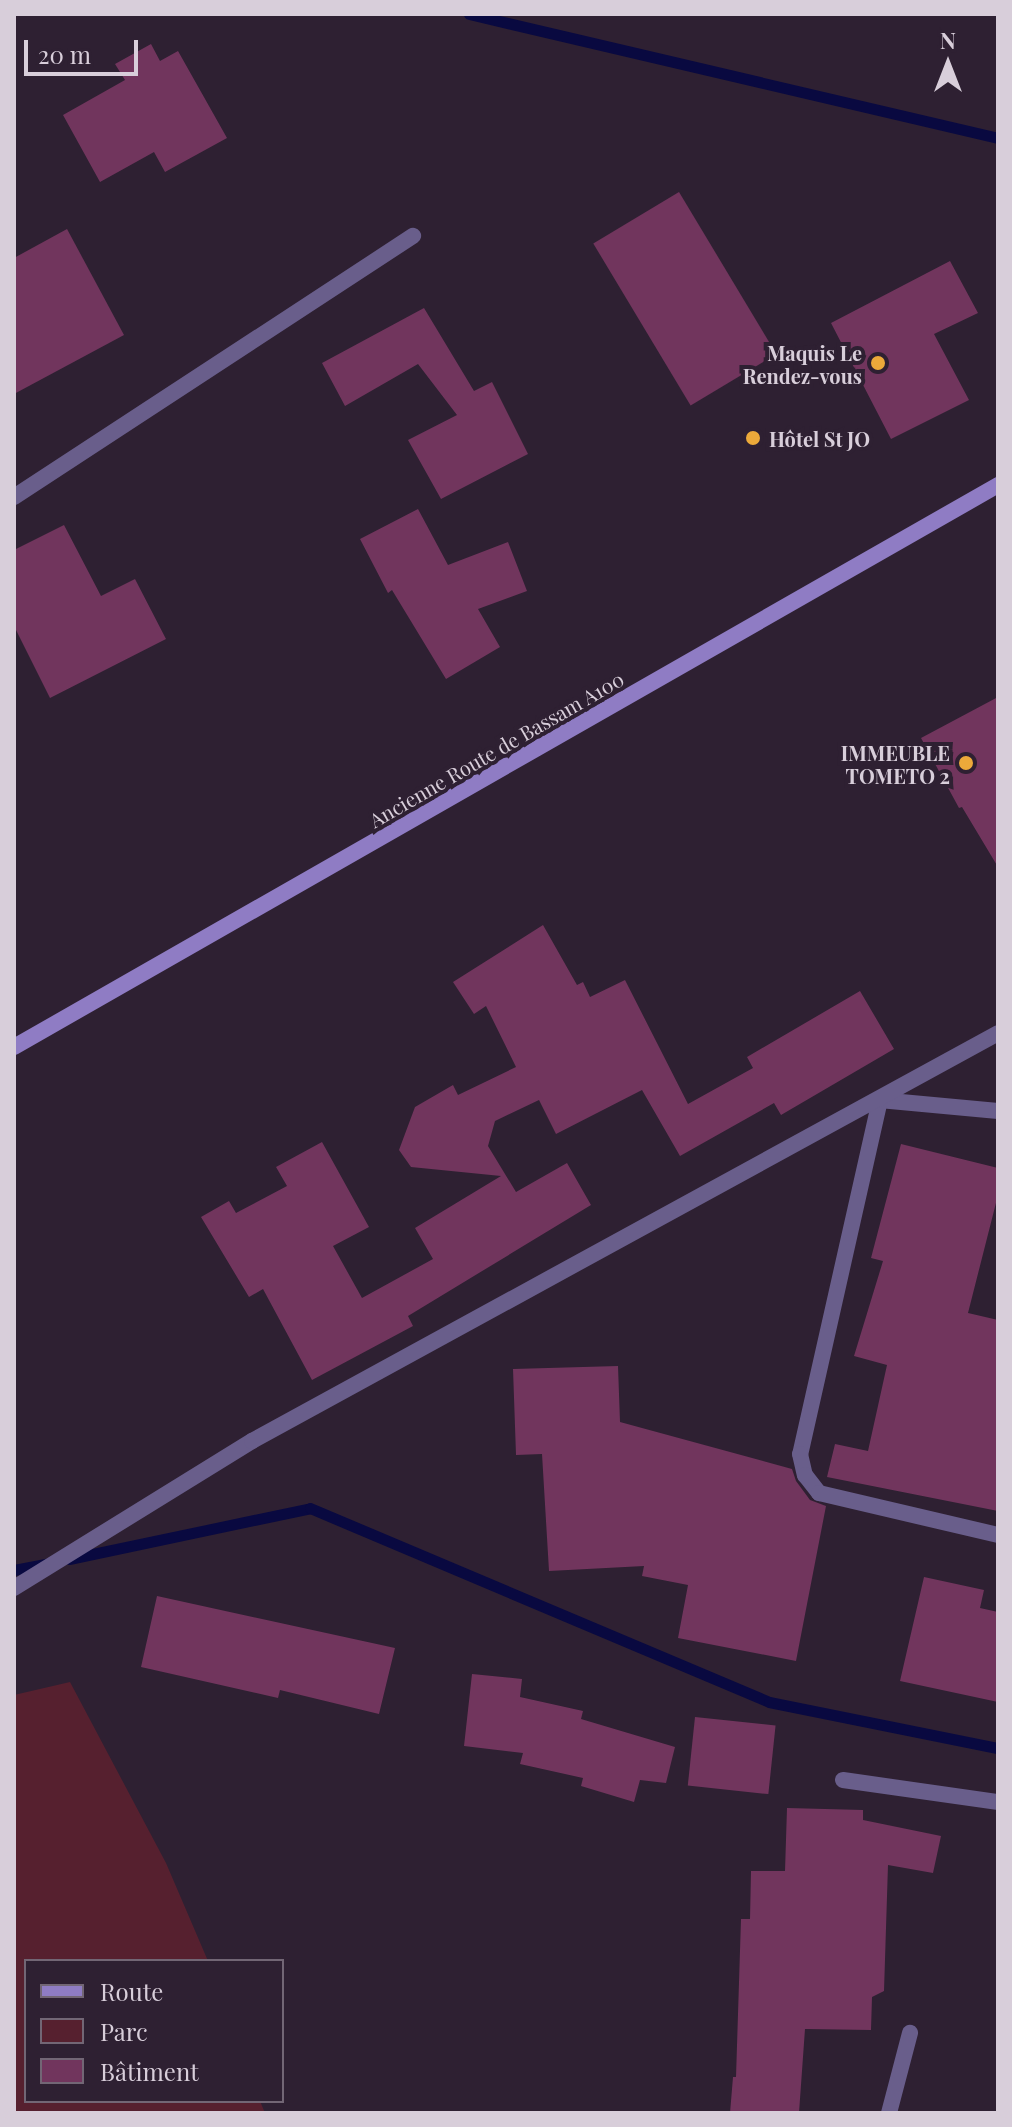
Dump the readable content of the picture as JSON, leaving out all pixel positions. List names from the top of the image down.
{
  "streets": {
    "main road": ["Ancienne Route de Bassam A100"]
  },
  "places": ["Maquis Le Rendez-vous", "Hôtel St JO", "IMMEUBLE TOMETO 2"],
  "legend": ["Route", "Parc", "Bâtiment"],
  "scale_bar": "20 m",
  "north": "top"
}
